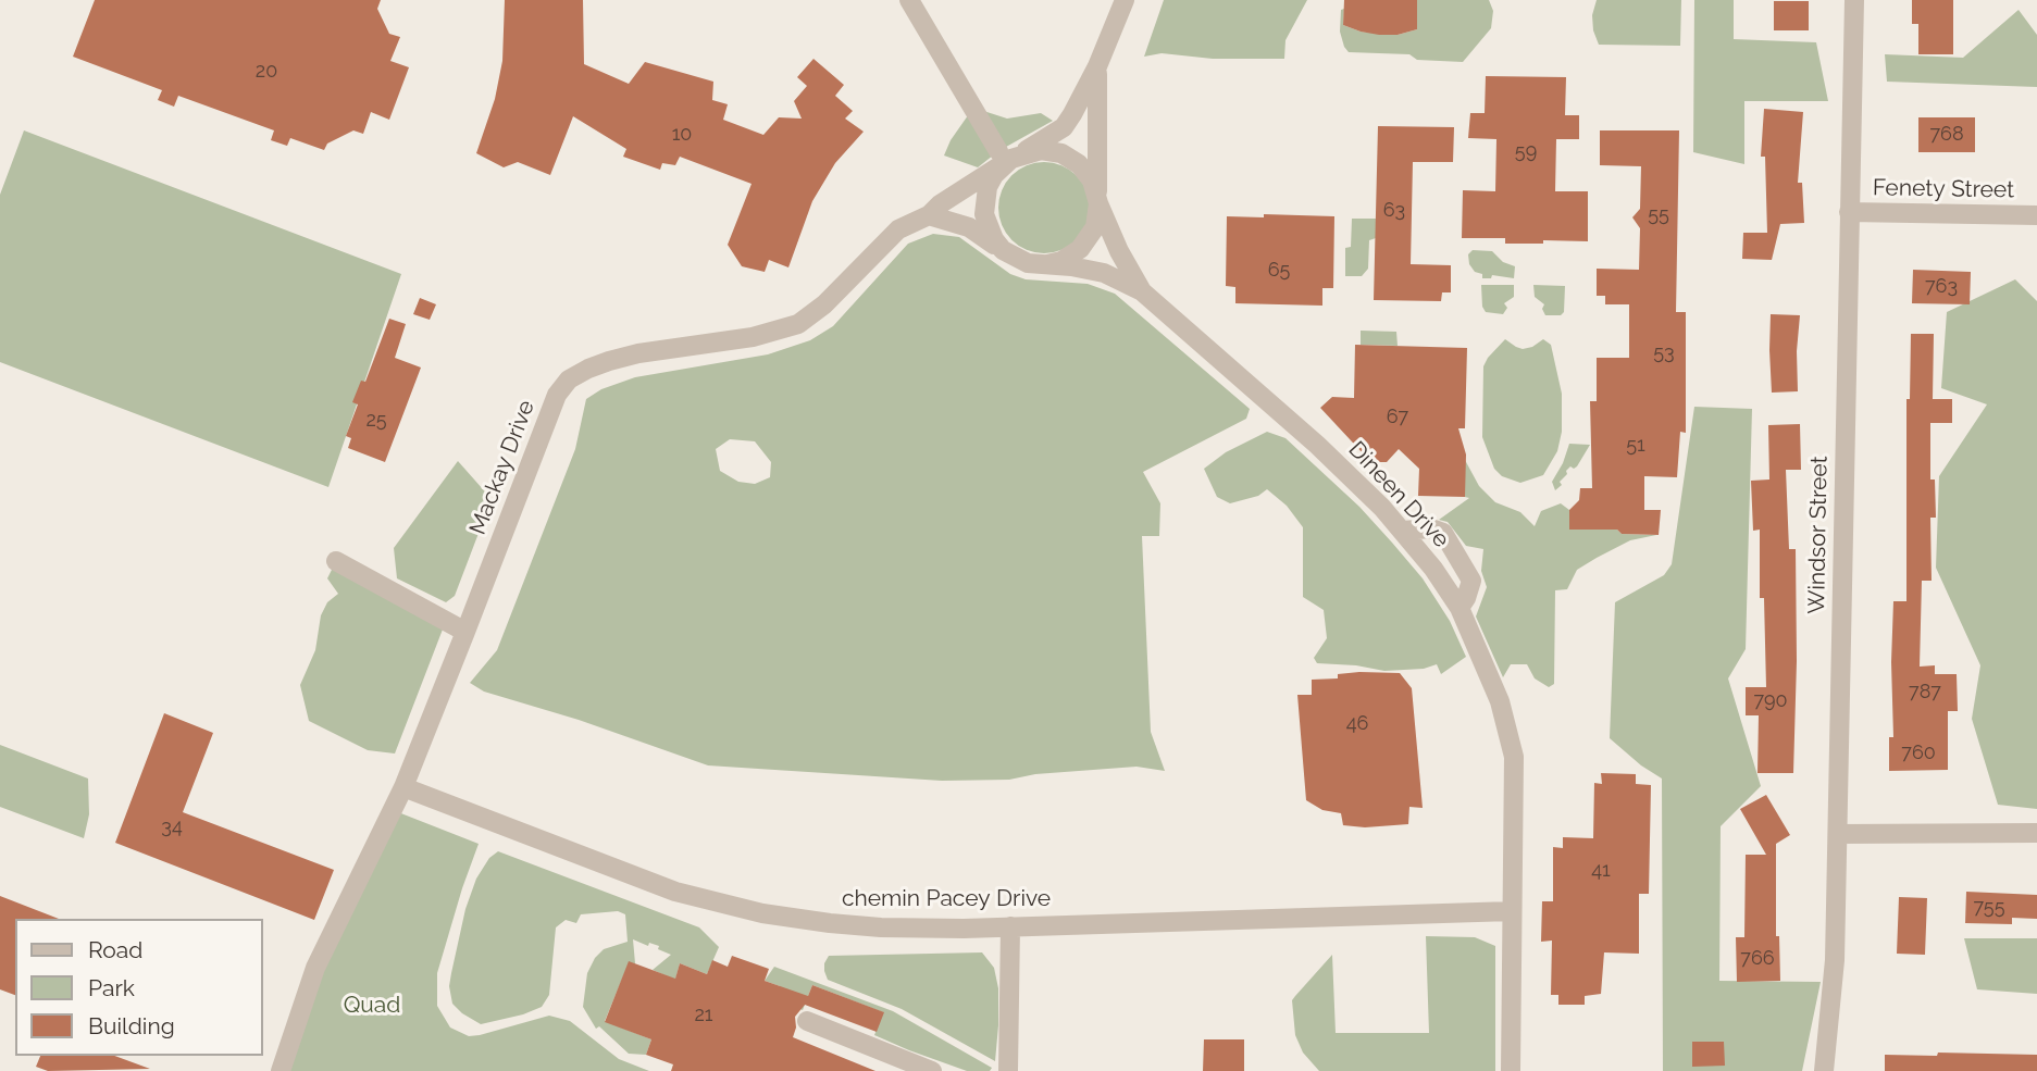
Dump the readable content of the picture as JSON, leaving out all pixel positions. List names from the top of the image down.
{
  "streets": {
    "street": [
      "Fenety Street",
      "Mackay Drive",
      "Dineen Drive",
      "Windsor Street",
      "chemin Pacey Drive"
    ]
  },
  "crossings": [
    ["Fenety Street", "Windsor Street"],
    ["Mackay Drive", "chemin Pacey Drive"],
    ["Dineen Drive", "chemin Pacey Drive"]
  ],
  "parks": ["Quad"],
  "house_numbers": [
    "20",
    "10",
    "768",
    "59",
    "63",
    "55",
    "65",
    "763",
    "53",
    "67",
    "25",
    "51",
    "787",
    "790",
    "46",
    "760",
    "34",
    "41",
    "755",
    "766",
    "21"
  ],
  "legend": ["Road", "Park", "Building"]
}
